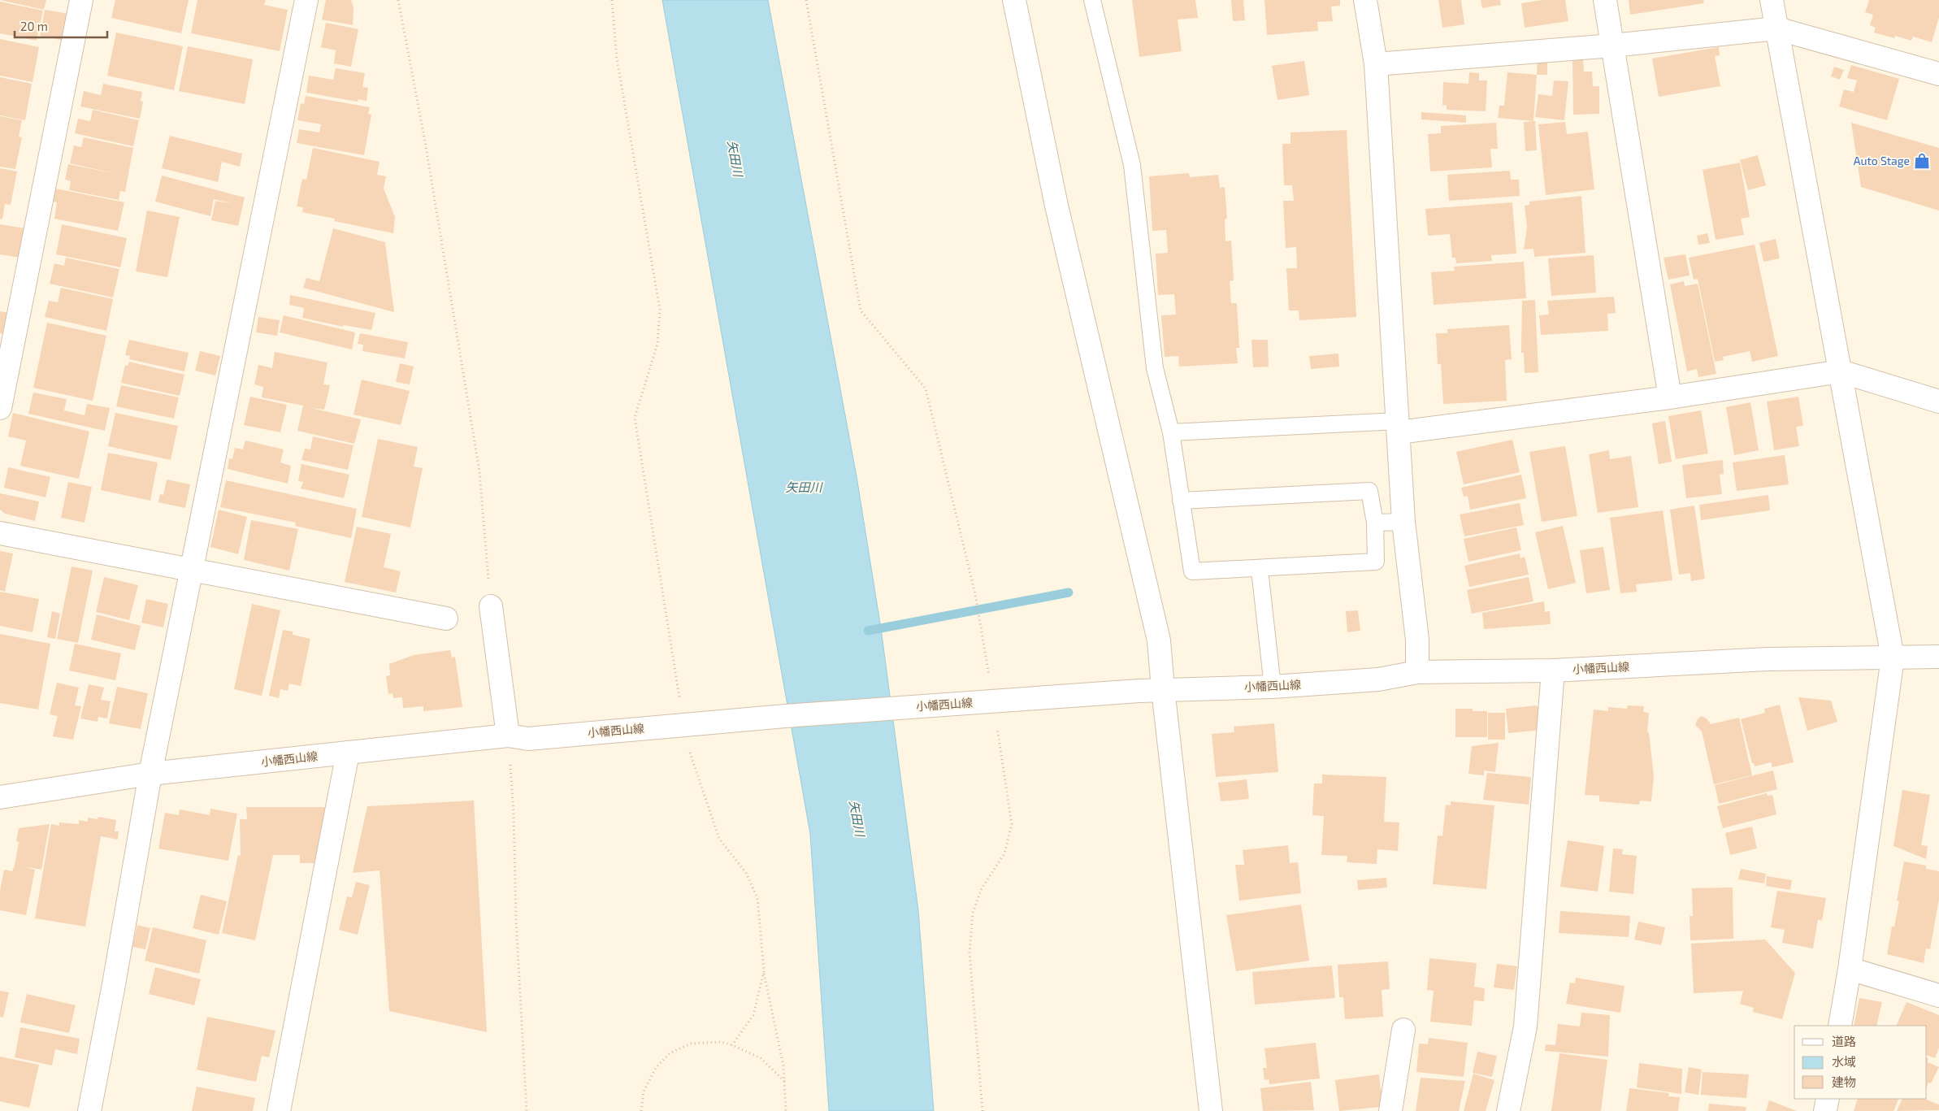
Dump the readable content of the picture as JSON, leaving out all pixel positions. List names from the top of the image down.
{
  "streets": {
    "street": ["小幡西山線"]
  },
  "water": ["矢田川"],
  "places": {
    "shop": ["Auto Stage"]
  },
  "legend": ["道路", "水域", "建物"],
  "scale_bar": "20 m"
}
